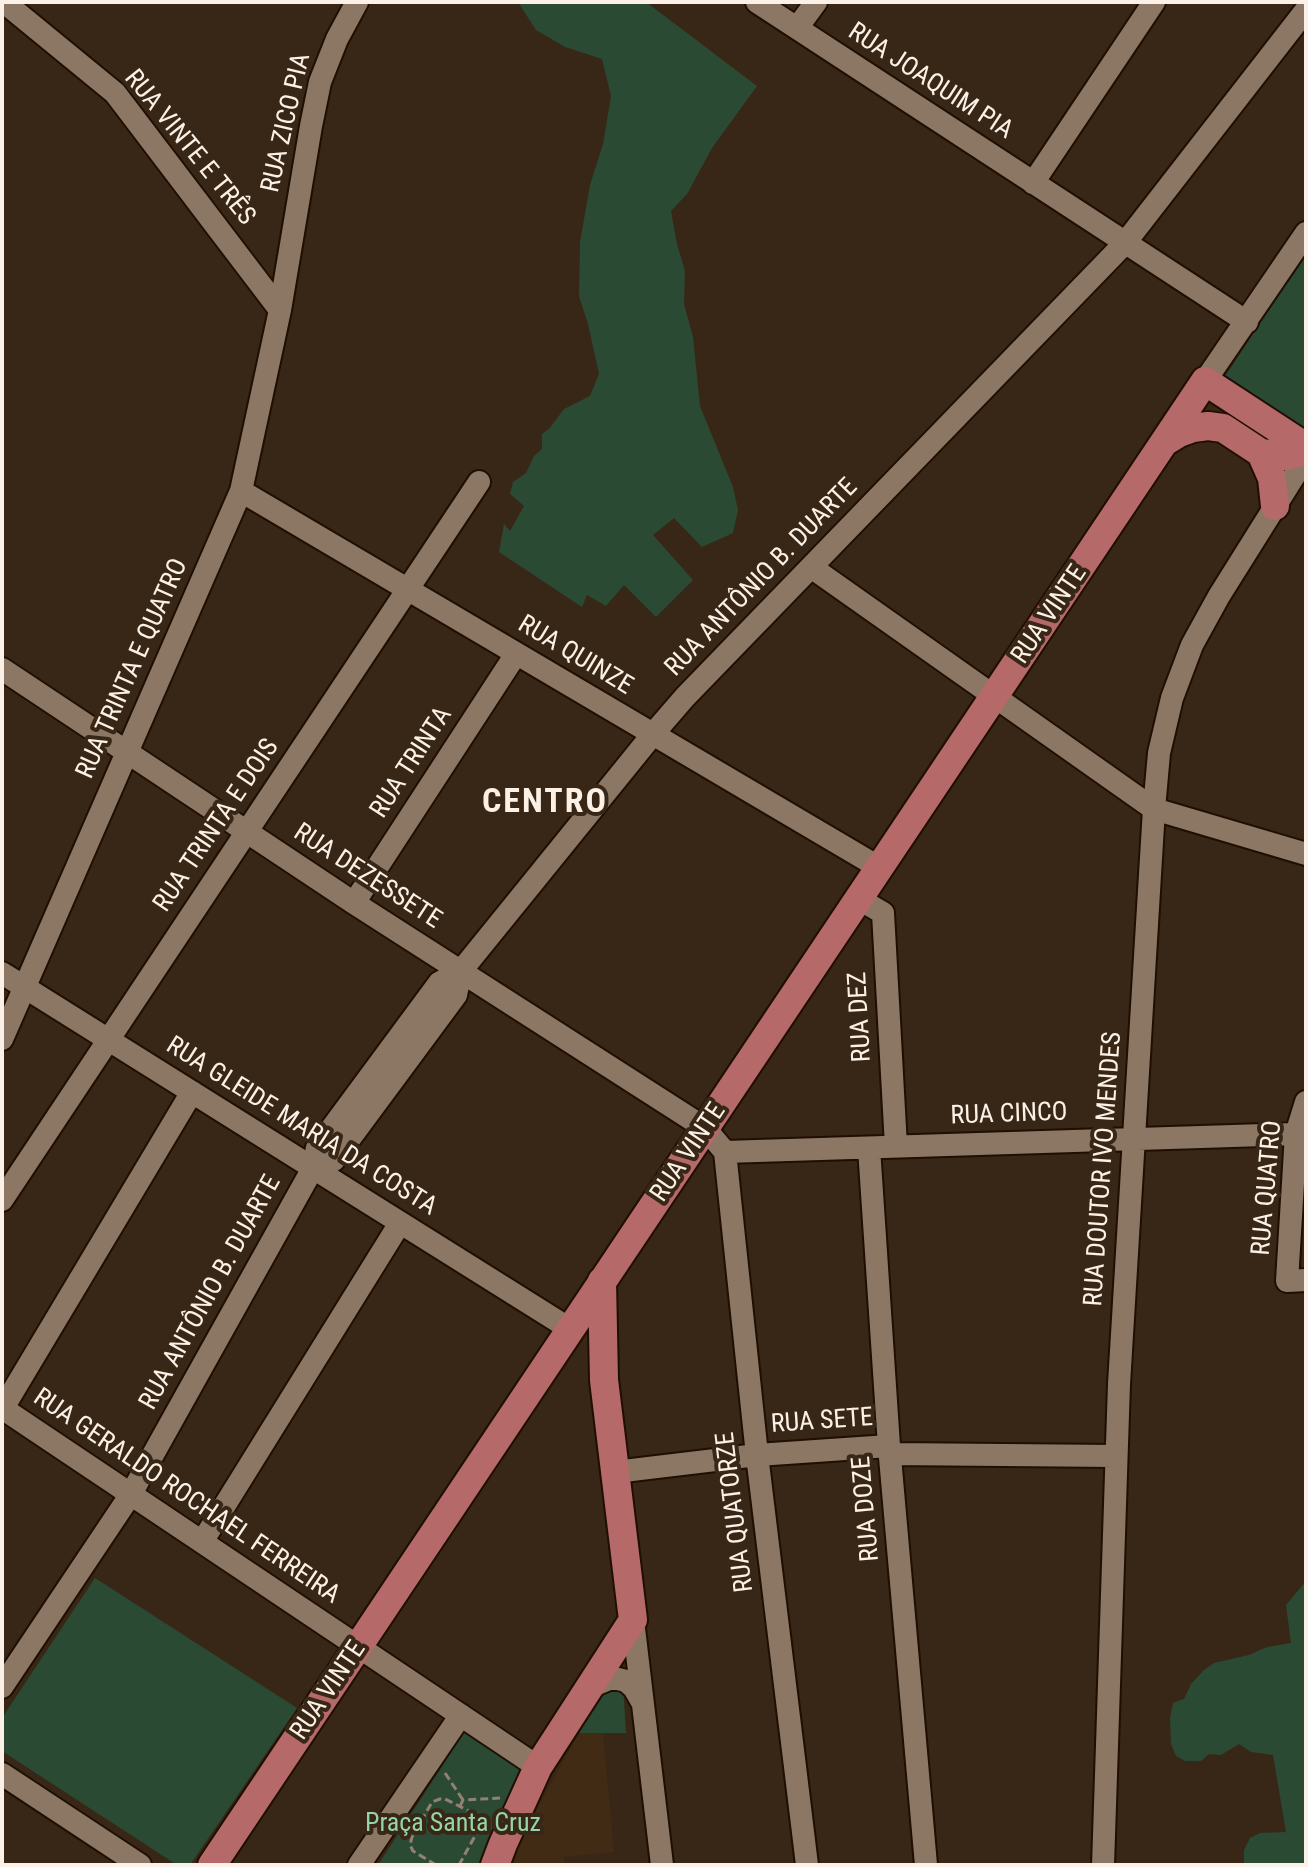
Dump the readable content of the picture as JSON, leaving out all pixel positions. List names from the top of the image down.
{
  "streets": {
    "main road": ["RUA VINTE"],
    "street": [
      "RUA JOAQUIM PIA",
      "RUA ZICO PIA",
      "RUA VINTE E TRÊS",
      "RUA ANTÔNIO B. DUARTE",
      "RUA QUINZE",
      "RUA TRINTA E QUATRO",
      "RUA TRINTA",
      "RUA TRINTA E DOIS",
      "RUA DEZESSETE",
      "RUA DEZ",
      "RUA CINCO",
      "RUA GLEIDE MARIA DA COSTA",
      "RUA DOUTOR IVO MENDES",
      "RUA QUATRO",
      "RUA SETE",
      "RUA GERALDO ROCHAEL FERREIRA",
      "RUA DOZE",
      "RUA QUATORZE"
    ]
  },
  "crossings": [
    ["RUA JOAQUIM PIA", "RUA ANTÔNIO B. DUARTE"],
    ["RUA ZICO PIA", "RUA VINTE E TRÊS"],
    ["RUA ZICO PIA", "RUA TRINTA E QUATRO"],
    ["RUA VINTE E TRÊS", "RUA TRINTA E QUATRO"],
    ["RUA ANTÔNIO B. DUARTE", "RUA QUINZE"],
    ["RUA ANTÔNIO B. DUARTE", "RUA DEZESSETE"],
    ["RUA ANTÔNIO B. DUARTE", "RUA GLEIDE MARIA DA COSTA"],
    ["RUA ANTÔNIO B. DUARTE", "RUA GERALDO ROCHAEL FERREIRA"],
    ["RUA VINTE", "RUA QUINZE"],
    ["RUA VINTE", "RUA DEZESSETE"],
    ["RUA VINTE", "RUA DEZ"],
    ["RUA VINTE", "RUA GLEIDE MARIA DA COSTA"],
    ["RUA VINTE", "RUA GERALDO ROCHAEL FERREIRA"],
    ["RUA QUINZE", "RUA TRINTA E QUATRO"],
    ["RUA QUINZE", "RUA TRINTA"],
    ["RUA QUINZE", "RUA TRINTA E DOIS"],
    ["RUA TRINTA E QUATRO", "RUA DEZESSETE"],
    ["RUA TRINTA E QUATRO", "RUA GLEIDE MARIA DA COSTA"],
    ["RUA TRINTA", "RUA DEZESSETE"],
    ["RUA TRINTA E DOIS", "RUA DEZESSETE"],
    ["RUA TRINTA E DOIS", "RUA GLEIDE MARIA DA COSTA"],
    ["RUA DEZESSETE", "RUA CINCO"],
    ["RUA DEZESSETE", "RUA QUATORZE"],
    ["RUA DEZ", "RUA CINCO"],
    ["RUA CINCO", "RUA DOUTOR IVO MENDES"],
    ["RUA CINCO", "RUA QUATRO"],
    ["RUA CINCO", "RUA DOZE"],
    ["RUA CINCO", "RUA QUATORZE"],
    ["RUA DOUTOR IVO MENDES", "RUA SETE"],
    ["RUA SETE", "RUA DOZE"],
    ["RUA SETE", "RUA QUATORZE"]
  ],
  "districts": ["CENTRO"],
  "parks": ["Praça Santa Cruz"]
}
